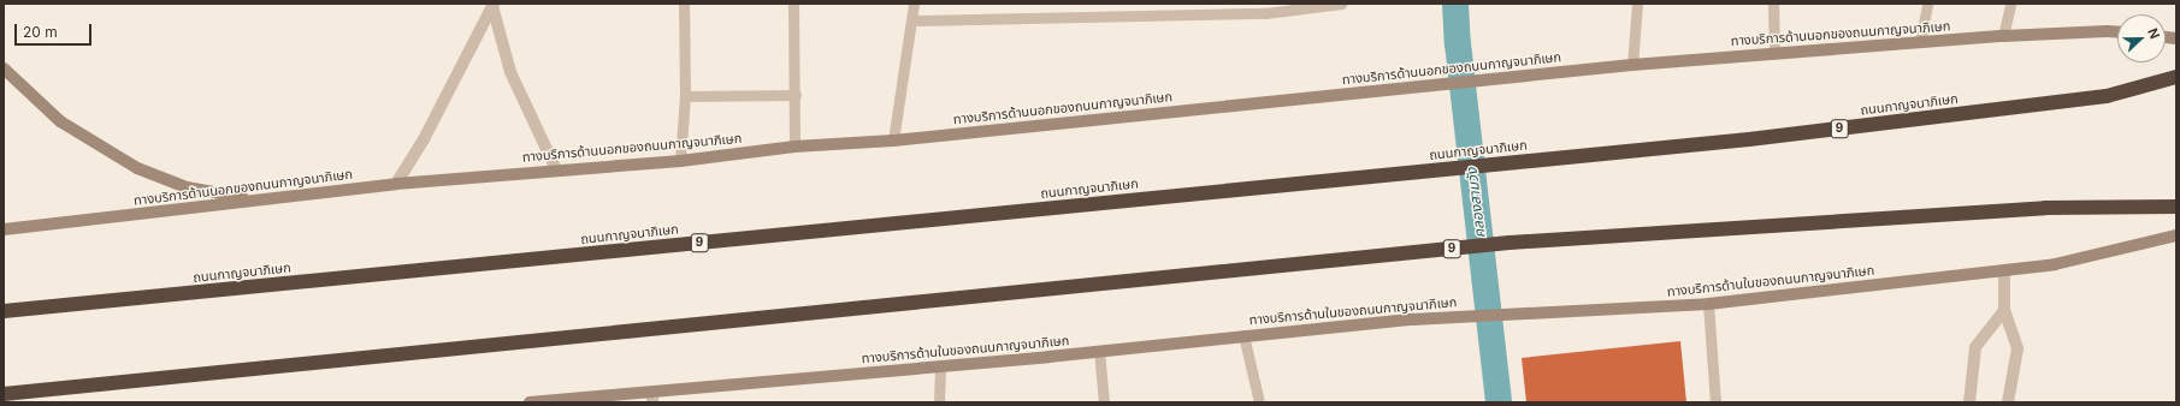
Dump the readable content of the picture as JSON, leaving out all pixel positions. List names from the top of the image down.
{
  "streets": {
    "highway": ["ถนนกาญจนาภิเษก", "9"],
    "main road": ["ทางบริการด้านนอกของถนนกาญจนาภิเษก", "ทางบริการด้านในของถนนกาญจนาภิเษก"]
  },
  "water": ["คลองสามวัง"],
  "scale_bar": "20 m",
  "north": "right"
}
